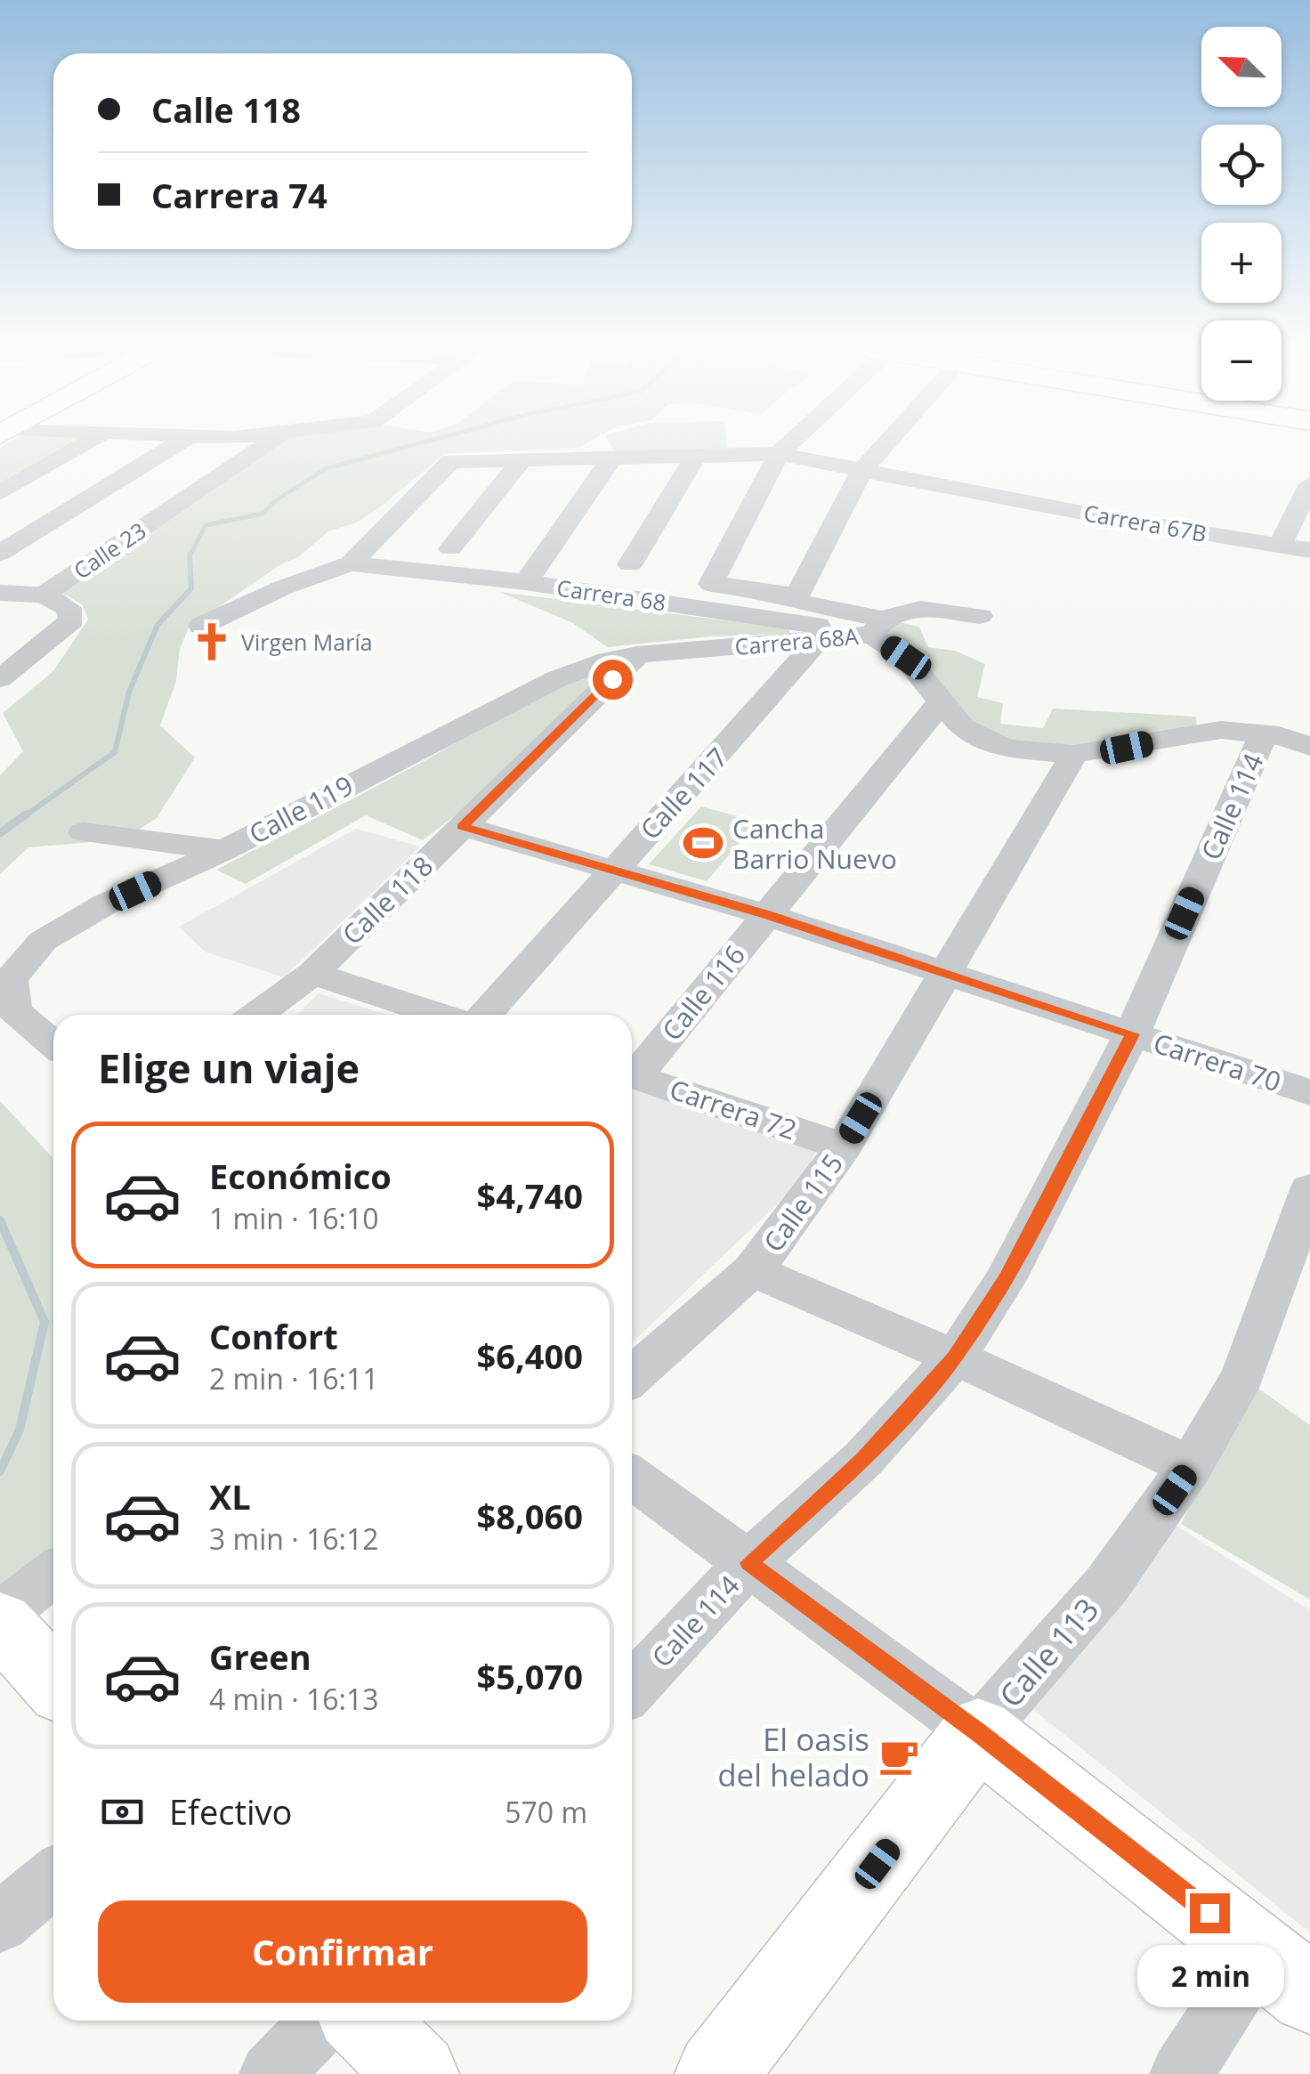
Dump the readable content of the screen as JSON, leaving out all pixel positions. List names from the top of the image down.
{
  "streets": {
    "main road": ["Calle 113"],
    "street": [
      "Carrera 67B",
      "Calle 23",
      "Carrera 68",
      "Carrera 68A",
      "Calle 117",
      "Calle 114",
      "Calle 119",
      "Calle 118",
      "Calle 116",
      "Carrera 70",
      "Carrera 72",
      "Calle 115"
    ]
  },
  "crossings": [
    ["Carrera 67B", "Carrera 68"],
    ["Carrera 68", "Carrera 68A"],
    ["Carrera 68A", "Calle 117"],
    ["Carrera 68A", "Calle 114"],
    ["Carrera 68A", "Calle 119"],
    ["Carrera 68A", "Calle 118"],
    ["Carrera 68A", "Calle 116"],
    ["Carrera 68A", "Calle 115"],
    ["Calle 117", "Carrera 70"],
    ["Calle 114", "Carrera 70"],
    ["Calle 119", "Calle 118"],
    ["Calle 118", "Carrera 70"],
    ["Calle 116", "Carrera 70"],
    ["Carrera 70", "Calle 115"],
    ["Carrera 72", "Calle 115"]
  ],
  "places": {
    "church": ["Virgen María"],
    "sports": ["Cancha Barrio Nuevo"],
    "cafe": ["El oasis del helado"]
  },
  "north": "top left",
  "page": {
    "map_buttons": ["+", "−"],
    "banner": ["Calle 118", "Carrera 74"],
    "heading": "Elige un viaje",
    "list": [
      {
        "name": "Económico",
        "note": "1 min · 16:10",
        "value": "$4,740"
      },
      {
        "name": "Confort",
        "note": "2 min · 16:11",
        "value": "$6,400"
      },
      {
        "name": "XL",
        "note": "3 min · 16:12",
        "value": "$8,060"
      },
      {
        "name": "Green",
        "note": "4 min · 16:13",
        "value": "$5,070"
      }
    ],
    "pay": ["Efectivo", "570 m"],
    "buttons": "Confirmar",
    "bubble": "2 min"
  }
}
